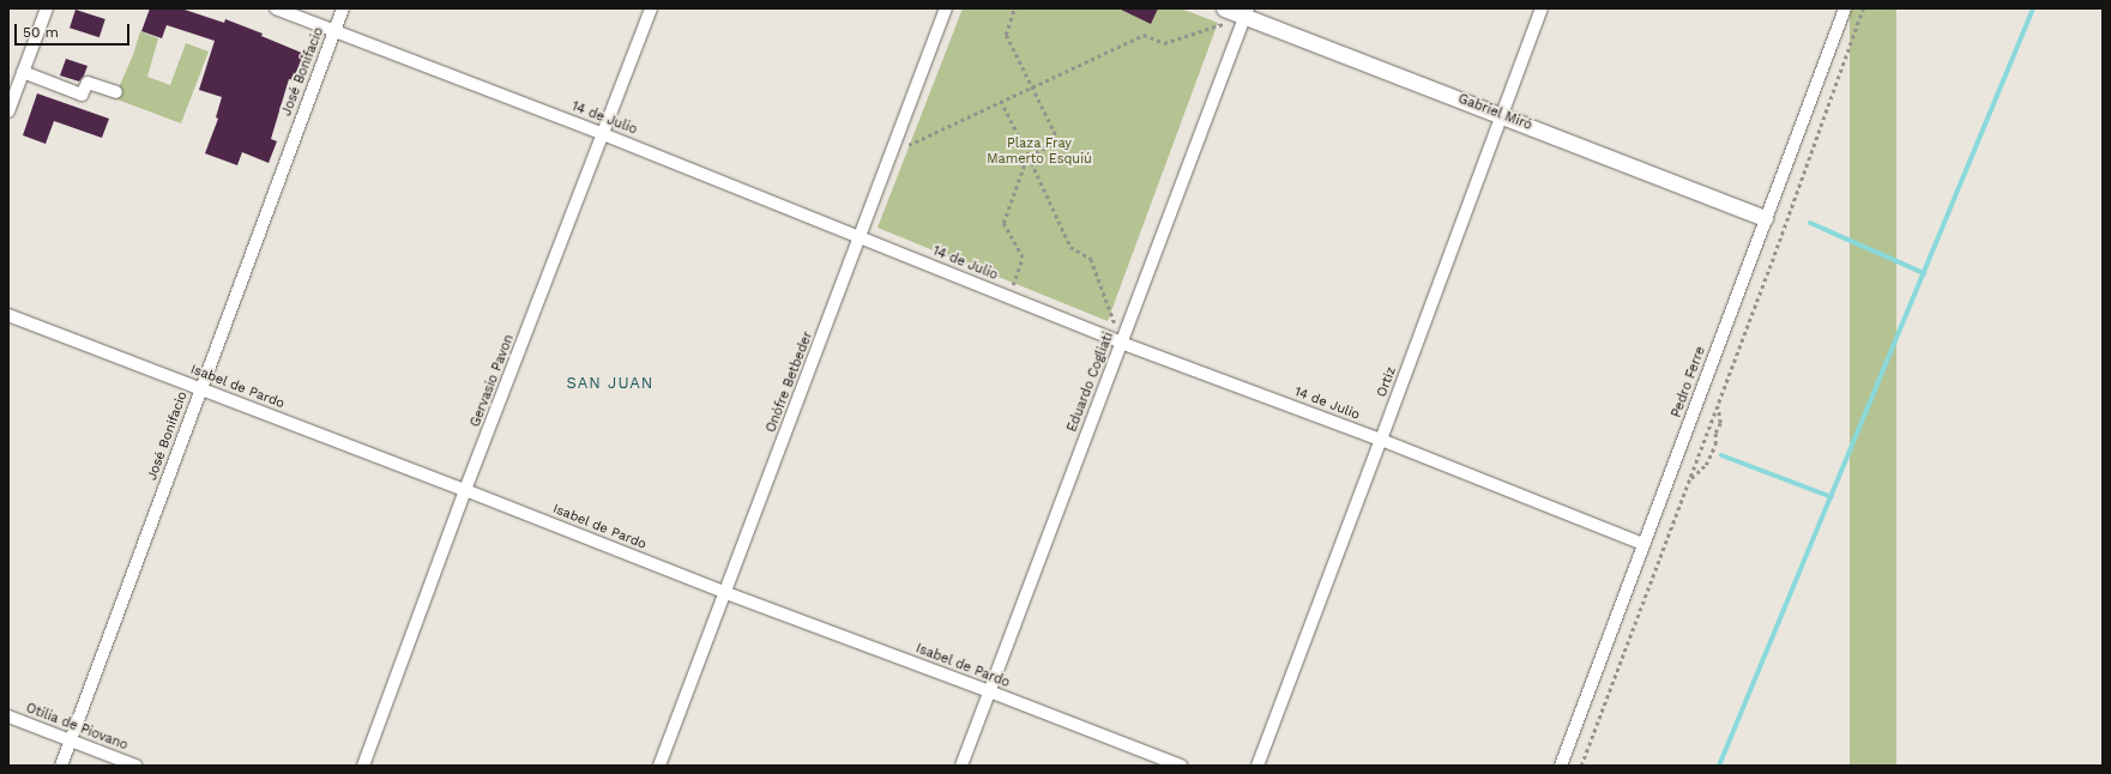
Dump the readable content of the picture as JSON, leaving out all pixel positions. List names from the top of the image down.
{
  "streets": {
    "street": [
      "José Bonifacio",
      "Gabriel Miró",
      "14 de Julio",
      "Gervasio Pavon",
      "Onófre Betbeder",
      "Eduardo Cogliati",
      "Ortiz",
      "Pedro Ferre",
      "Isabel de Pardo",
      "Otilia de Piovano"
    ]
  },
  "crossings": [
    ["José Bonifacio", "14 de Julio"],
    ["José Bonifacio", "Isabel de Pardo"],
    ["José Bonifacio", "Otilia de Piovano"],
    ["Gabriel Miró", "Eduardo Cogliati"],
    ["Gabriel Miró", "Ortiz"],
    ["Gabriel Miró", "Pedro Ferre"],
    ["14 de Julio", "Gervasio Pavon"],
    ["14 de Julio", "Onófre Betbeder"],
    ["14 de Julio", "Eduardo Cogliati"],
    ["14 de Julio", "Ortiz"],
    ["14 de Julio", "Pedro Ferre"],
    ["Gervasio Pavon", "Isabel de Pardo"],
    ["Onófre Betbeder", "Isabel de Pardo"],
    ["Eduardo Cogliati", "Isabel de Pardo"]
  ],
  "districts": ["SAN JUAN"],
  "parks": ["Plaza Fray Mamerto Esquiú"],
  "scale_bar": "50 m"
}
